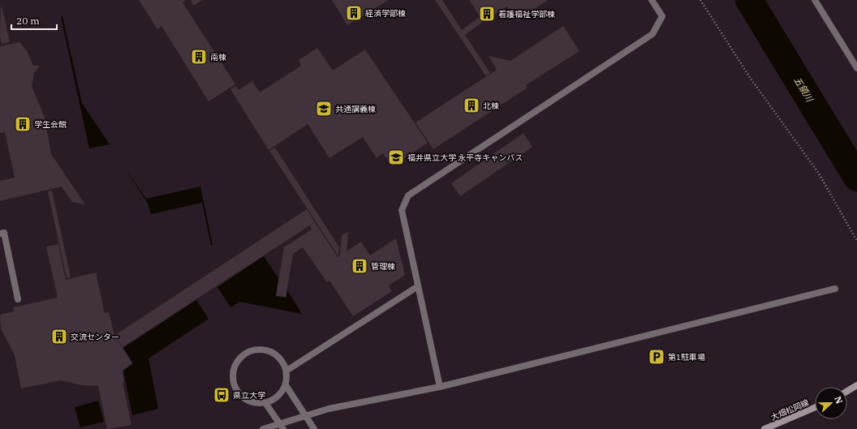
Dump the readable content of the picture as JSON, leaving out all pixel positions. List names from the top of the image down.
{
  "streets": {
    "main road": ["大畑松岡線"]
  },
  "water": ["五領川"],
  "places": {
    "building": [
      "経済学部棟",
      "看護福祉学部棟",
      "南棟",
      "北棟",
      "学生会館",
      "管理棟",
      "交流センター"
    ],
    "school or university": ["共通講義棟", "福井県立大学 永平寺キャンパス"],
    "parking": ["第1駐車場"],
    "bus stop": ["県立大学"]
  },
  "scale_bar": "20 m",
  "north": "right"
}
